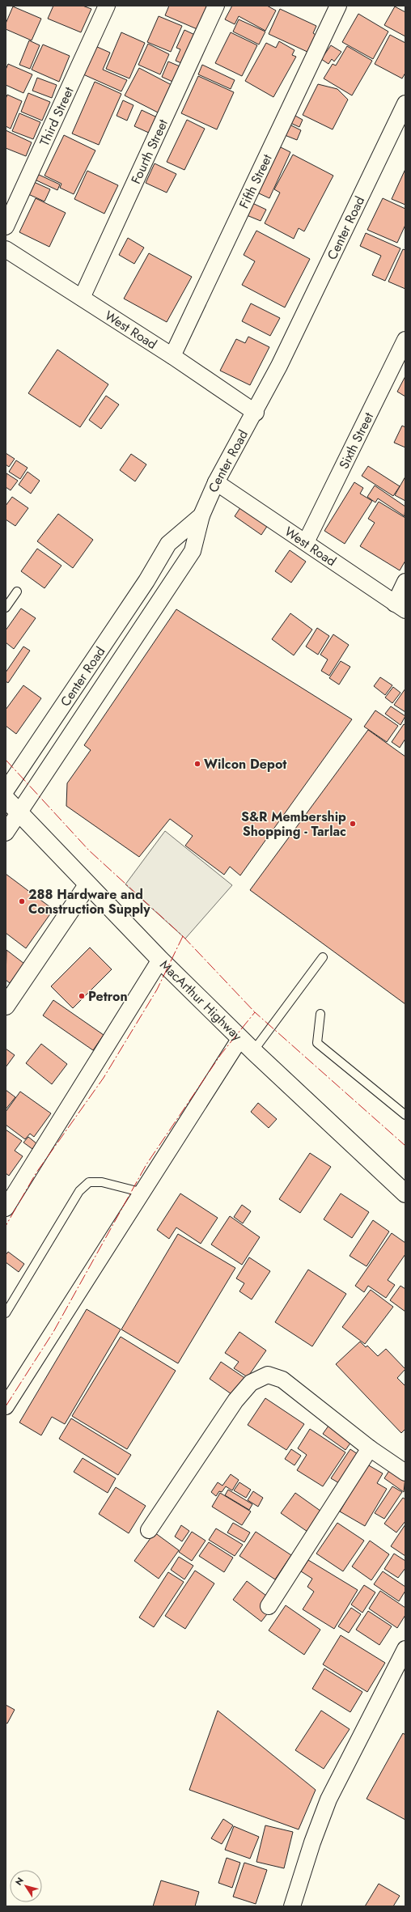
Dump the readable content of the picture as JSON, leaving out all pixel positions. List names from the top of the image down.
{
  "streets": {
    "main road": ["MacArthur Highway"],
    "street": [
      "Third Street",
      "Fourth Street",
      "Fifth Street",
      "Center Road",
      "West Road",
      "Sixth Street"
    ]
  },
  "crossings": [
    ["Fourth Street", "West Road"],
    ["Fifth Street", "West Road"],
    ["Center Road", "West Road"],
    ["West Road", "Sixth Street"]
  ],
  "places": [
    "Wilcon Depot",
    "S&R Membership Shopping - Tarlac",
    "288 Hardware and Construction Supply",
    "Petron"
  ],
  "north": "top left"
}
